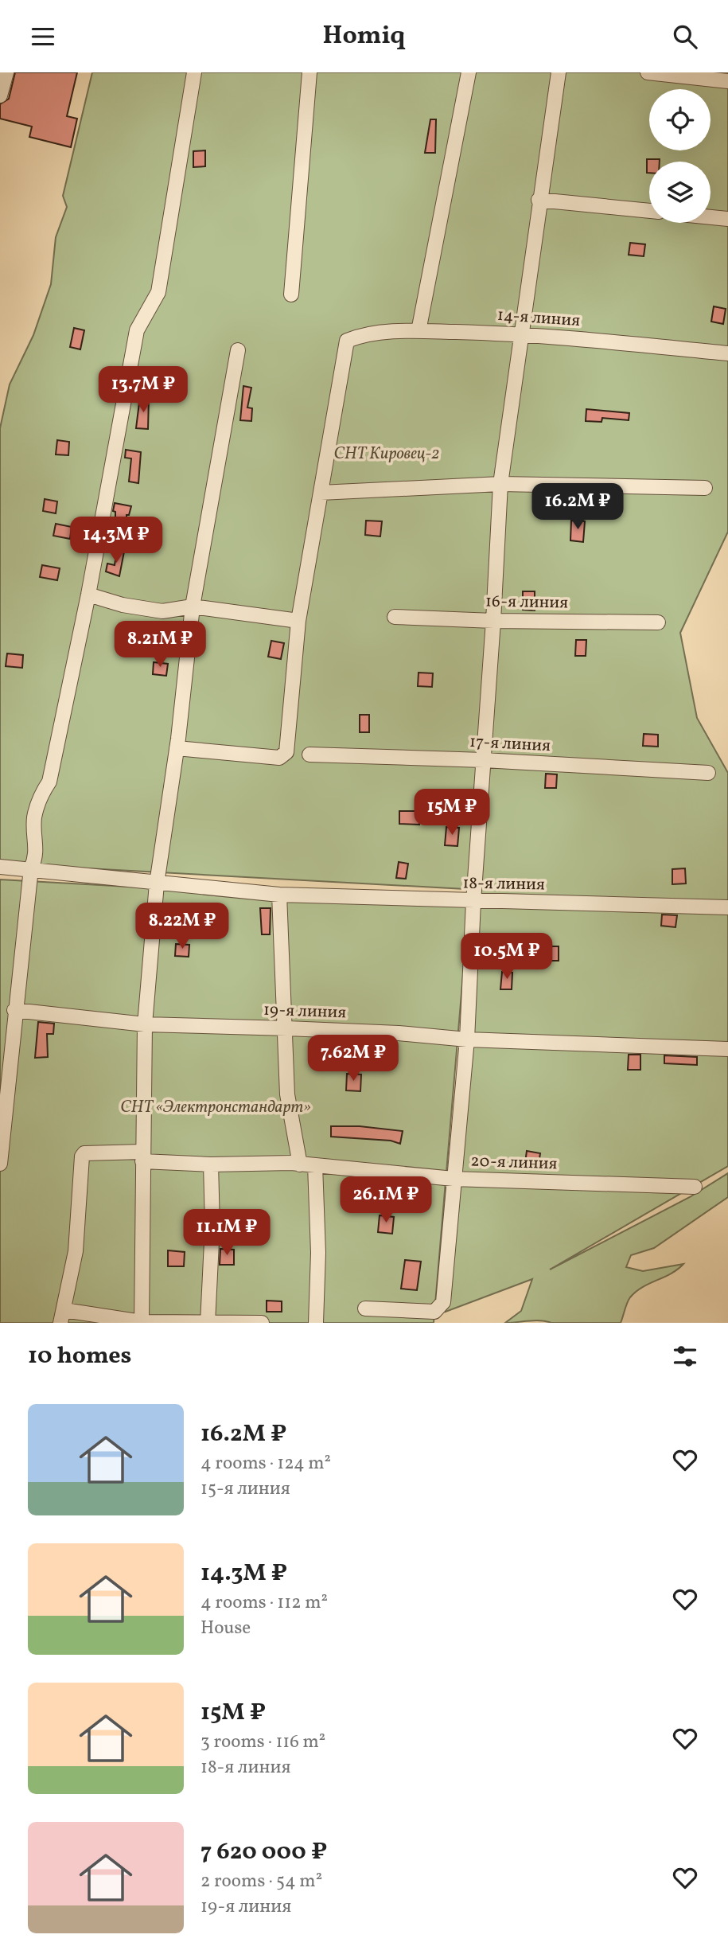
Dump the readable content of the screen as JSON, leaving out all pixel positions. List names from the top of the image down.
{
  "streets": {
    "street": [
      "14-я линия",
      "16-я линия",
      "17-я линия",
      "18-я линия",
      "19-я линия",
      "20-я линия"
    ]
  },
  "parks": ["СНТ Кировец-2", "СНТ «Электронстандарт»"],
  "page": {
    "header": "Homiq",
    "price": [
      "13.7M ₽",
      "16.2M ₽",
      "14.3M ₽",
      "8.21M ₽",
      "15M ₽",
      "8.22M ₽",
      "10.5M ₽",
      "7.62M ₽",
      "26.1M ₽",
      "11.1M ₽"
    ],
    "heading": "10 homes",
    "list": [
      {
        "name": "16.2M ₽",
        "note": "4 rooms · 124 m² · 15-я линия"
      },
      {
        "name": "14.3M ₽",
        "note": "4 rooms · 112 m² · House"
      },
      {
        "name": "15M ₽",
        "note": "3 rooms · 116 m² · 18-я линия"
      },
      {
        "name": "7 620 000 ₽",
        "note": "2 rooms · 54 m² · 19-я линия"
      }
    ]
  }
}
